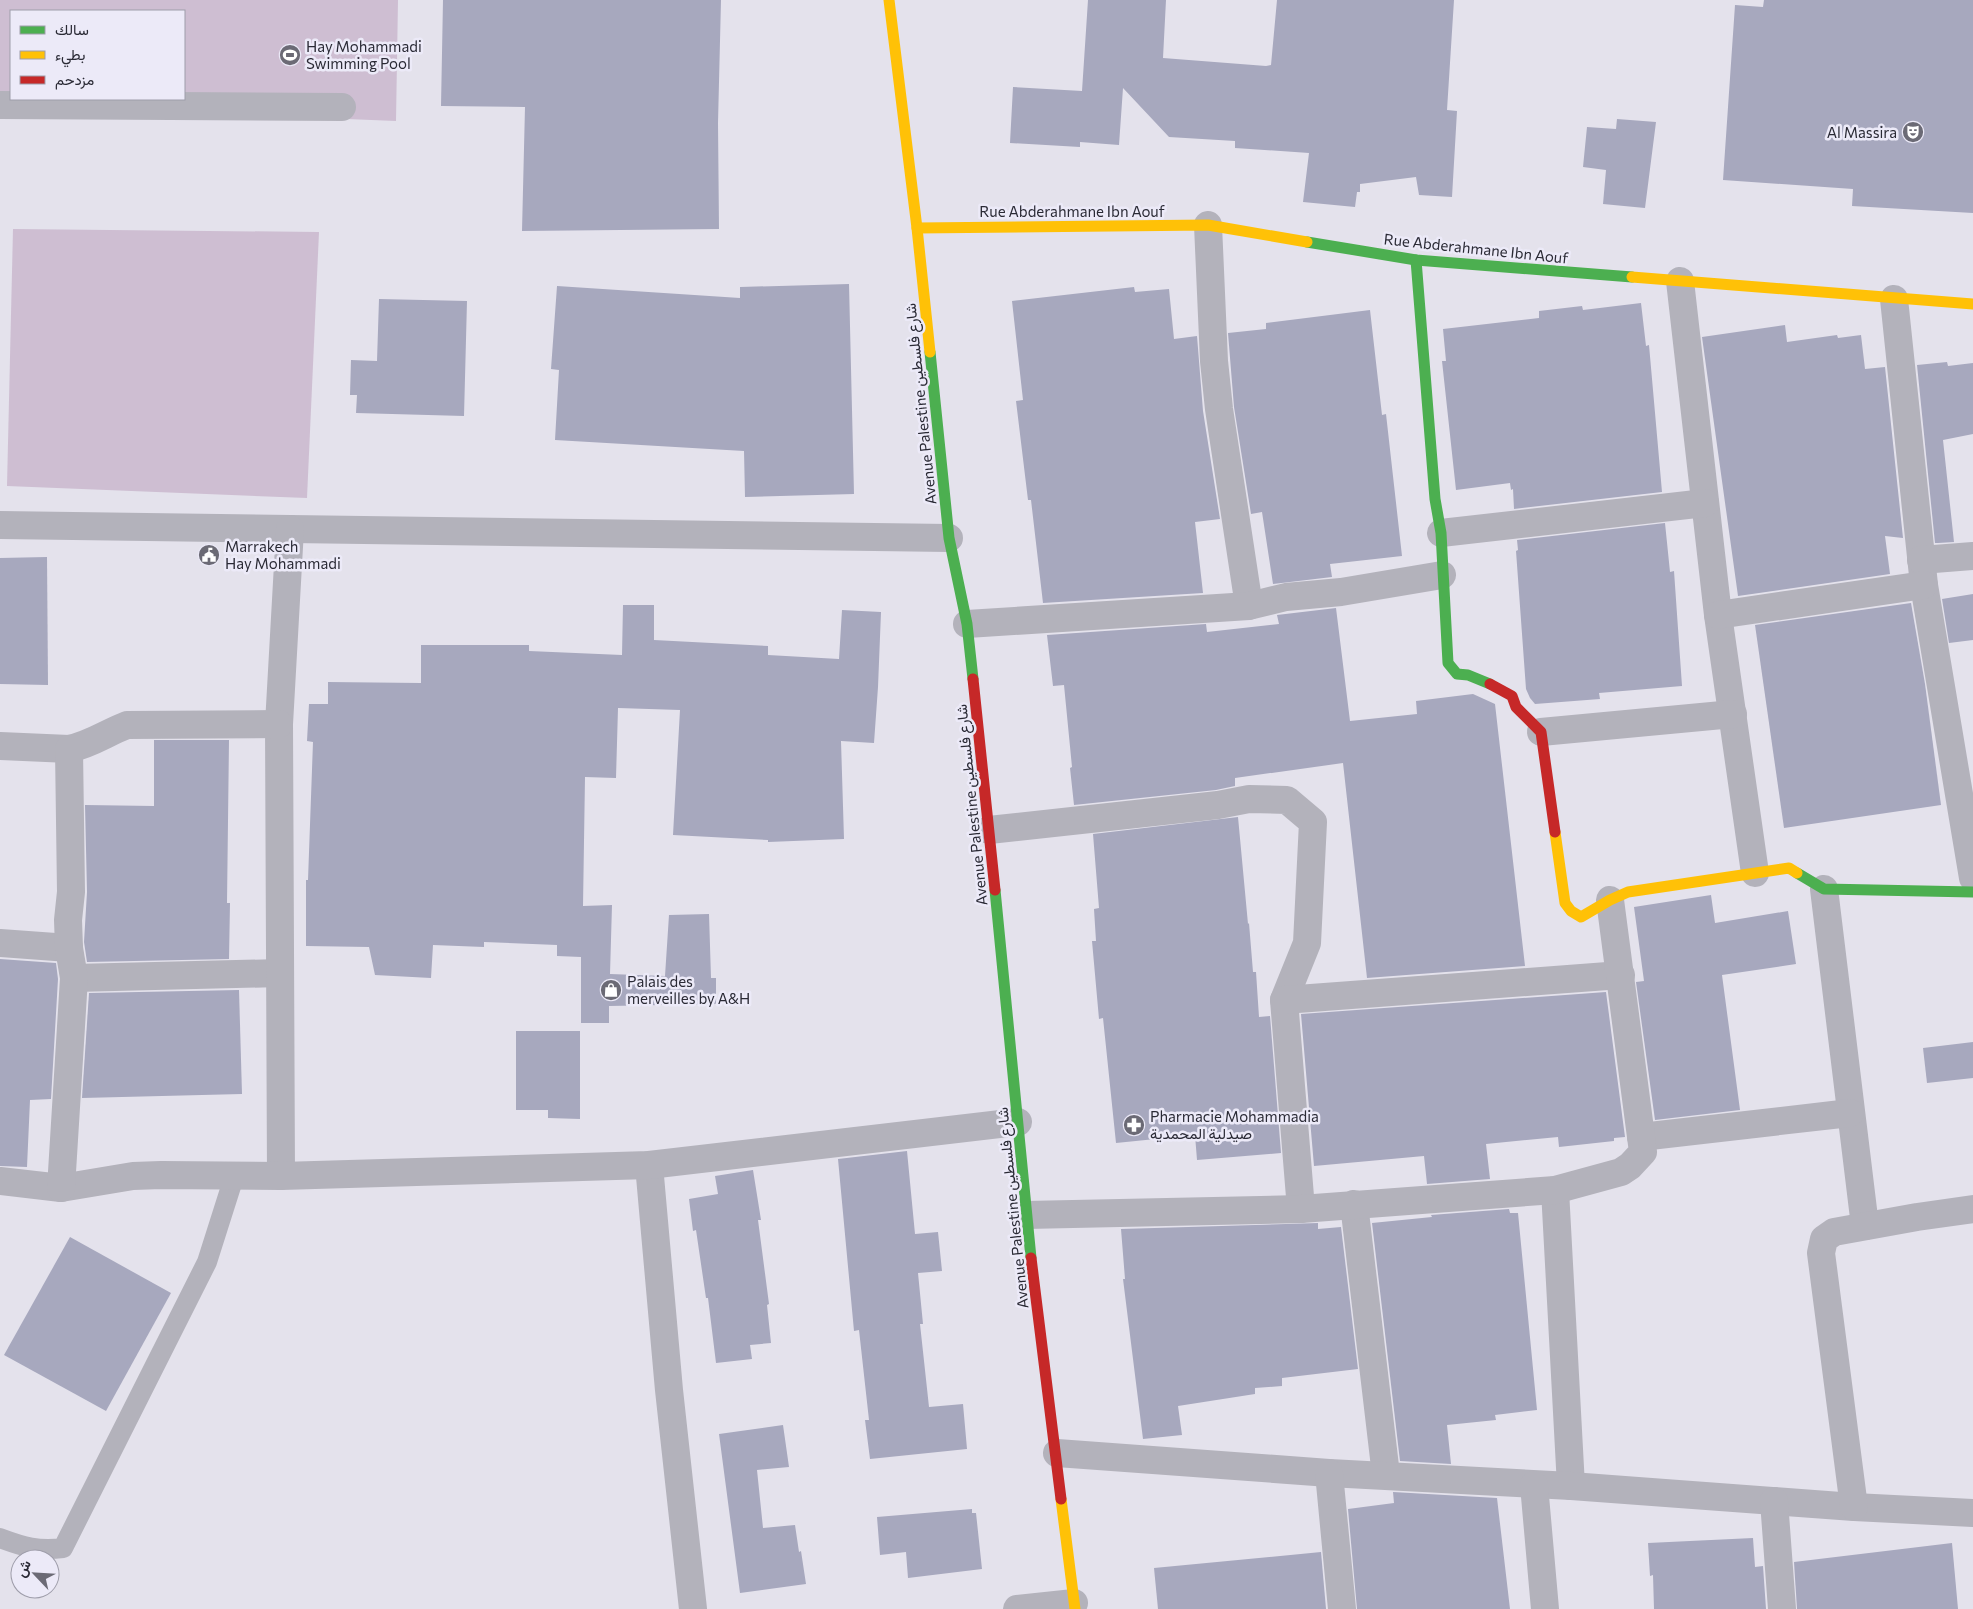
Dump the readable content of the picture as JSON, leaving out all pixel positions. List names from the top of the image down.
{
  "streets": {
    "street": ["Rue Abderahmane Ibn Aouf", "Avenue Palestine شارع فلسطين"]
  },
  "crossings": [
    ["Rue Abderahmane Ibn Aouf", "Avenue Palestine شارع فلسطين"]
  ],
  "places": {
    "sports": ["Hay Mohammadi Swimming Pool"],
    "theatre": ["Al Massira"],
    "public building": ["Marrakech Hay Mohammadi"],
    "shop": ["Palais des merveilles by A&H"],
    "pharmacy": ["Pharmacie Mohammadia صيدلية المحمدية"]
  },
  "legend": ["سالك", "بطيء", "مزدحم"],
  "north": "top left"
}
